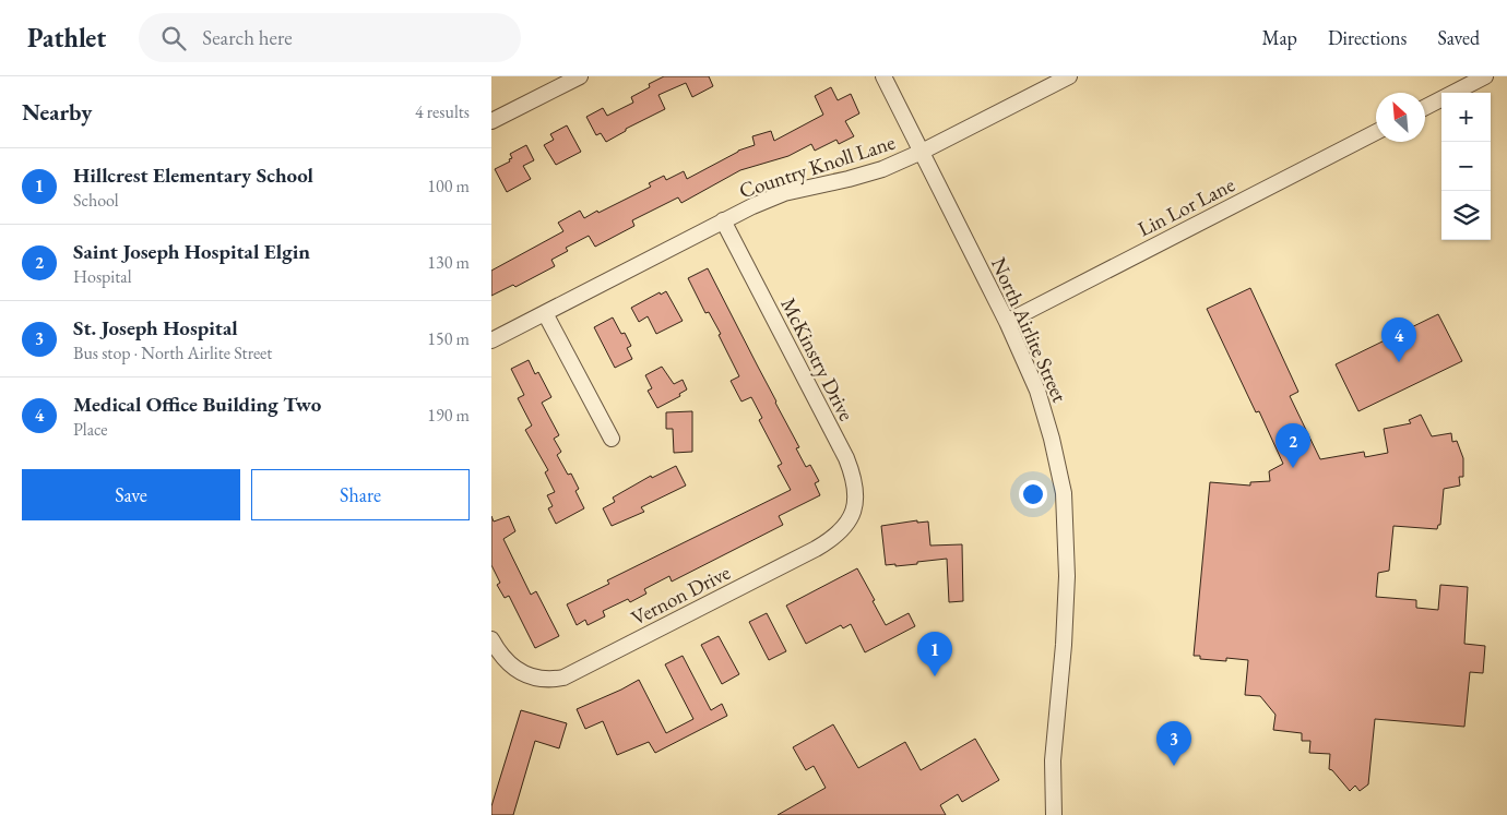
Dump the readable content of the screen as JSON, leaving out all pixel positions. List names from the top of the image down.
{
  "streets": {
    "street": [
      "Country Knoll Lane",
      "Lin Lor Lane",
      "North Airlite Street",
      "McKinstry Drive",
      "Vernon Drive"
    ]
  },
  "crossings": [
    ["Country Knoll Lane", "North Airlite Street"],
    ["Country Knoll Lane", "McKinstry Drive"],
    ["Lin Lor Lane", "North Airlite Street"],
    ["McKinstry Drive", "Vernon Drive"]
  ],
  "north": "top left",
  "page": {
    "header": "Pathlet",
    "search": "Search here",
    "nav": ["Map", "Directions", "Saved"],
    "heading": ["Nearby", "4 results"],
    "map_buttons": ["+", "−"],
    "list": [
      {
        "mark": "1",
        "name": "Hillcrest Elementary School",
        "note": "School",
        "value": "100 m"
      },
      {
        "mark": "2",
        "name": "Saint Joseph Hospital Elgin",
        "note": "Hospital",
        "value": "130 m"
      },
      {
        "mark": "3",
        "name": "St. Joseph Hospital",
        "note": "Bus stop · North Airlite Street",
        "value": "150 m"
      },
      {
        "mark": "4",
        "name": "Medical Office Building Two",
        "note": "Place",
        "value": "190 m"
      }
    ],
    "pins": [
      "4",
      "2",
      "1",
      "3"
    ],
    "buttons": ["Save", "Share"]
  }
}
